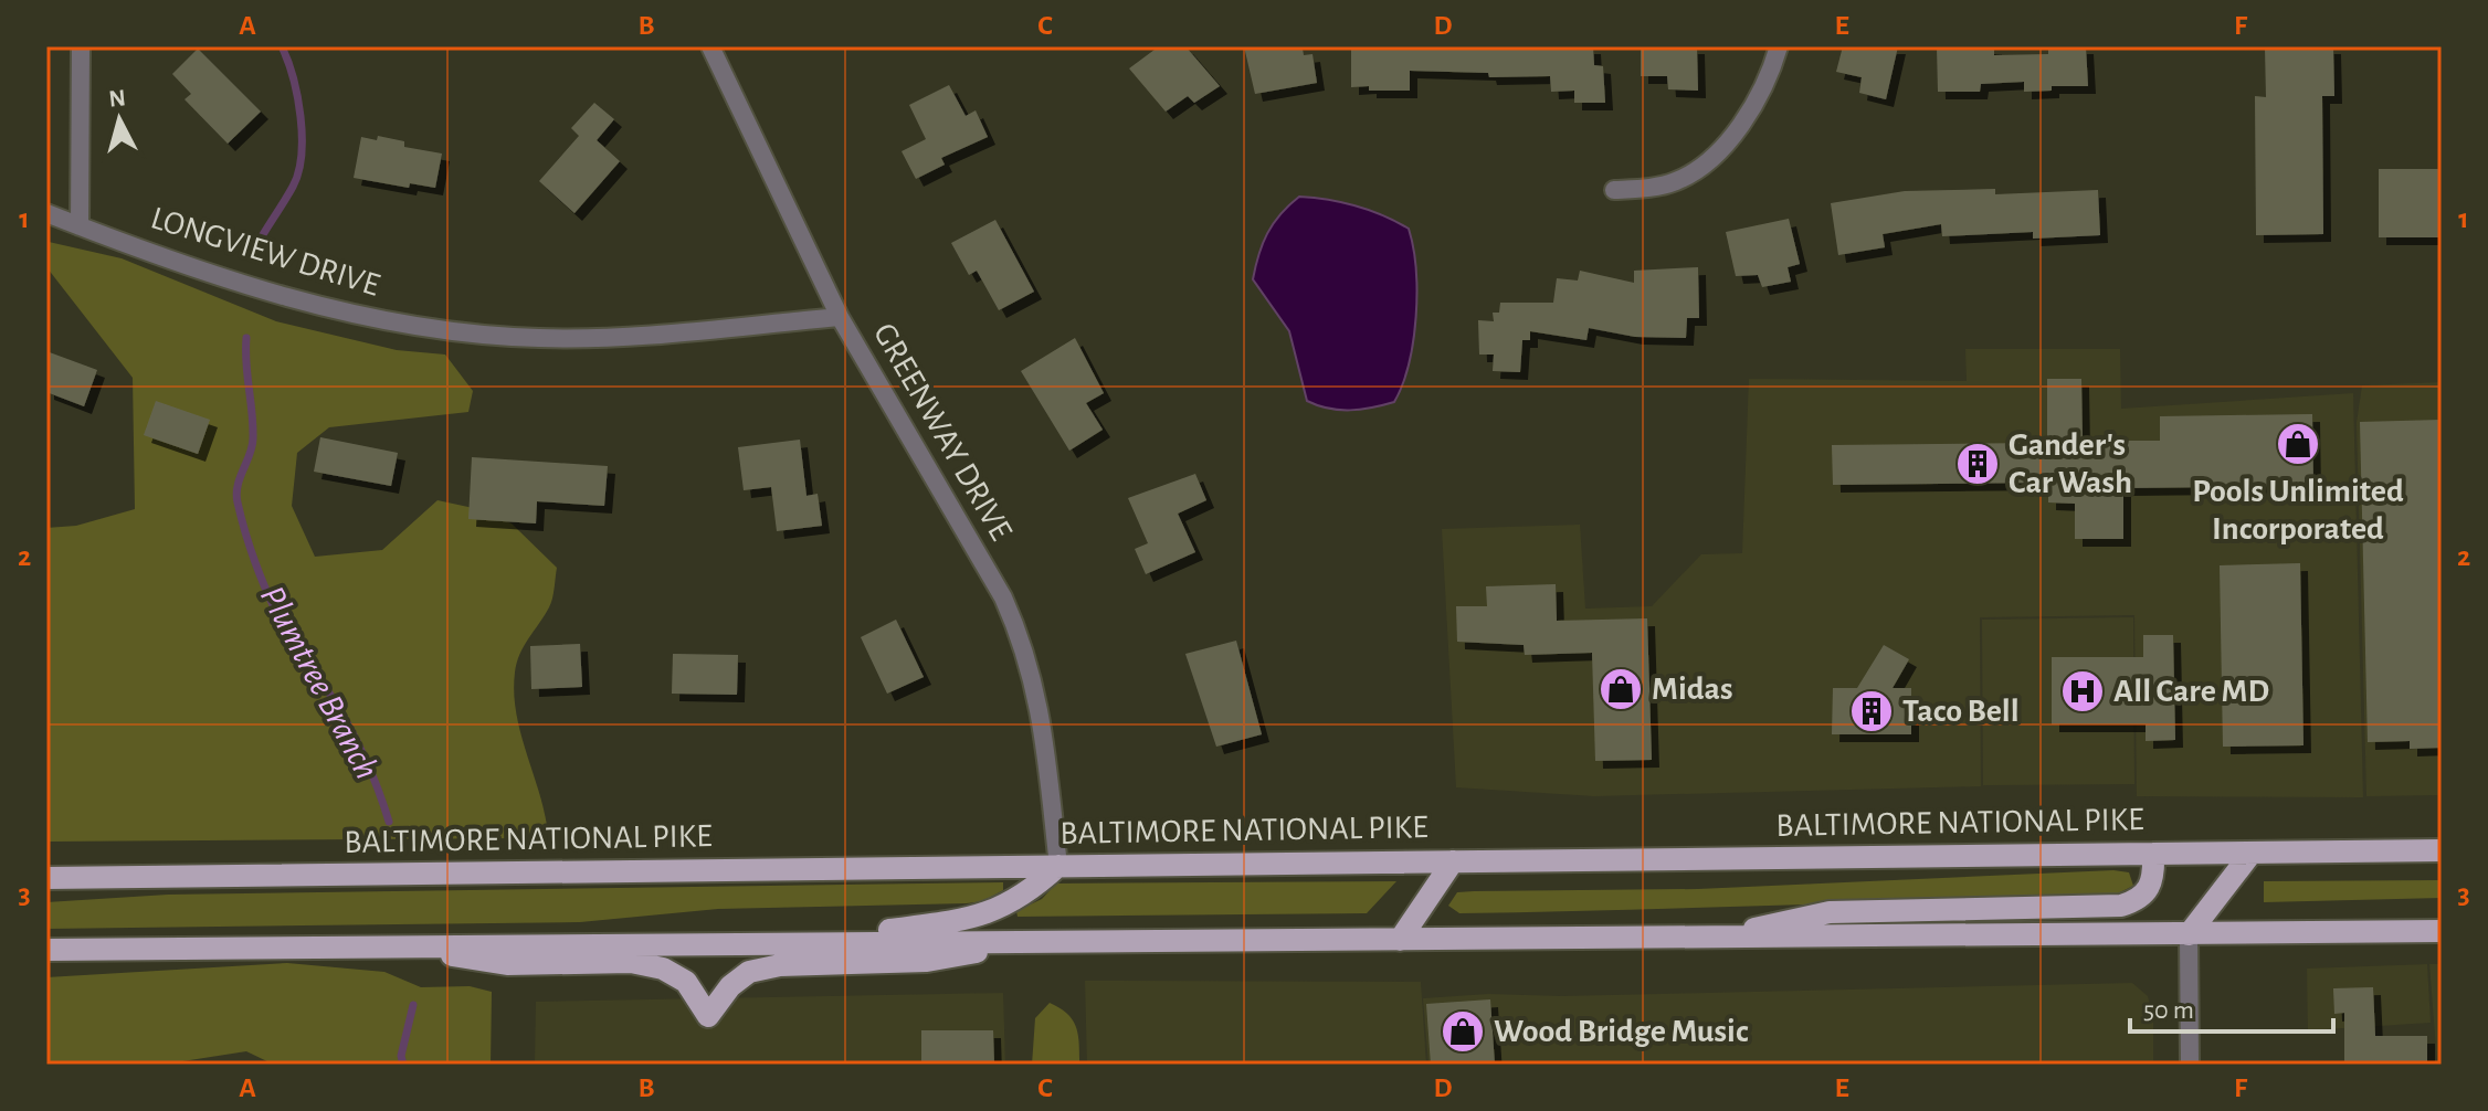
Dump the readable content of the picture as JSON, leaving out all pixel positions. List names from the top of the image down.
{
  "streets": {
    "main road": ["BALTIMORE NATIONAL PIKE"],
    "street": ["LONGVIEW DRIVE", "GREENWAY DRIVE"]
  },
  "crossings": [
    ["LONGVIEW DRIVE", "GREENWAY DRIVE"],
    ["GREENWAY DRIVE", "BALTIMORE NATIONAL PIKE"]
  ],
  "water": ["Plumtree Branch"],
  "places": {
    "shop": ["Pools Unlimited Incorporated", "Midas", "Wood Bridge Music"],
    "building": ["Gander's Car Wash", "Taco Bell"],
    "hospital": ["All Care MD"]
  },
  "scale_bar": "50 m",
  "north": "top",
  "grid": {
    "columns": [
      "A",
      "B",
      "C",
      "D",
      "E",
      "F"
    ],
    "rows": ["1", "2", "3"]
  }
}
